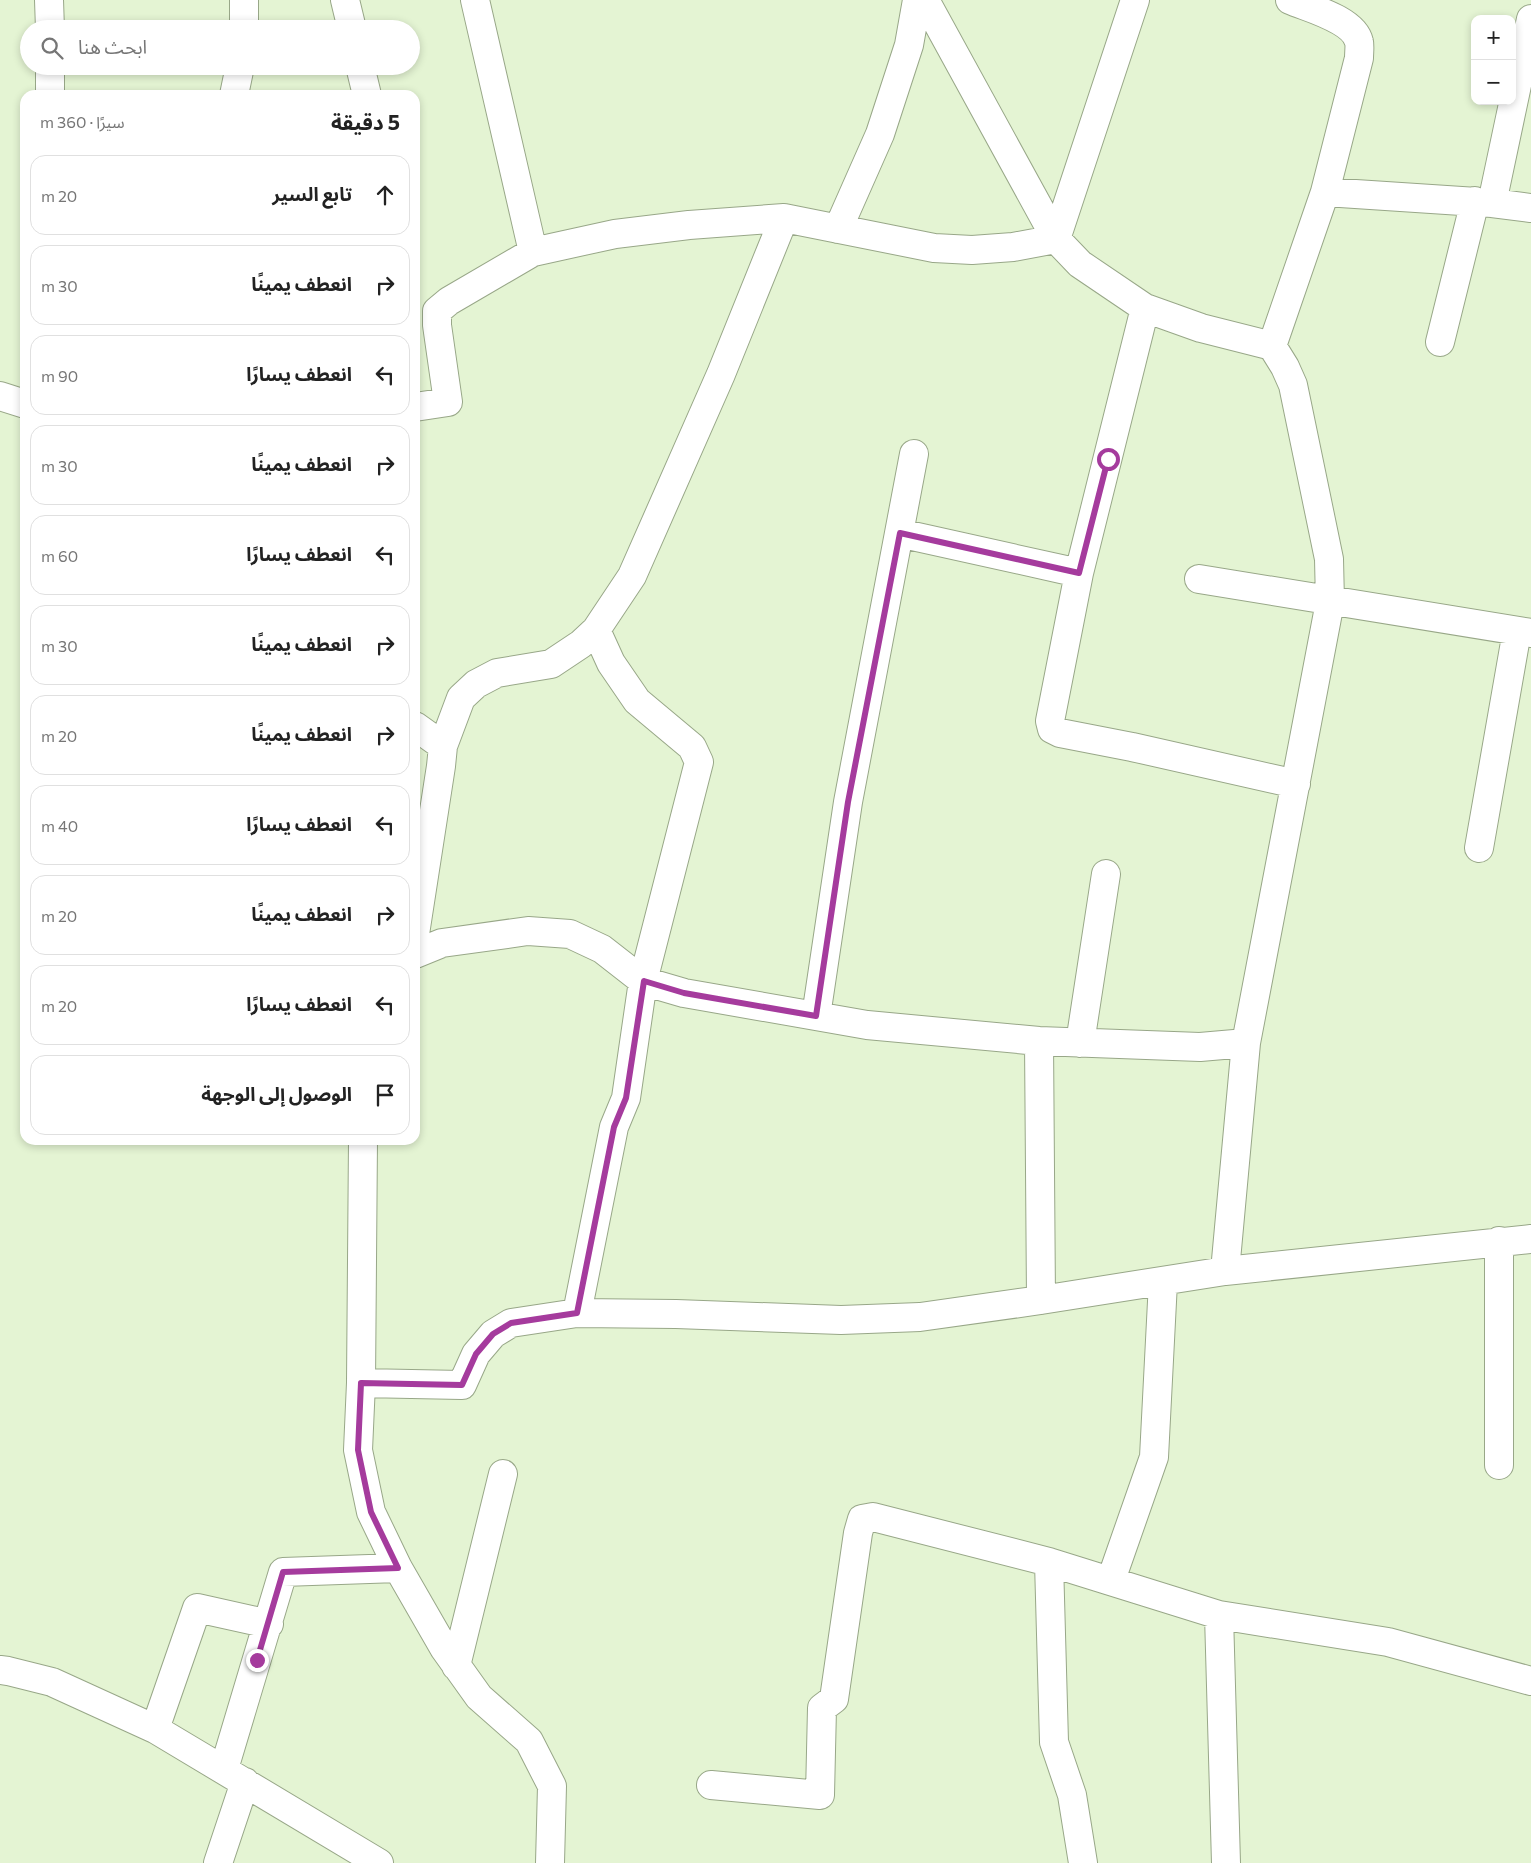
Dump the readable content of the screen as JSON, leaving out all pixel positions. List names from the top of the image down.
{
  "page": {
    "map_buttons": ["+", "−"],
    "search": "ابحث هنا",
    "heading": ["5 دقيقة", "سيرًا · 360 m"],
    "list": [
      ["تابع السير", "20 m"],
      ["انعطف يمينًا", "30 m"],
      ["انعطف يسارًا", "90 m"],
      ["انعطف يمينًا", "30 m"],
      ["انعطف يسارًا", "60 m"],
      ["انعطف يمينًا", "30 m"],
      ["انعطف يمينًا", "20 m"],
      ["انعطف يسارًا", "40 m"],
      ["انعطف يمينًا", "20 m"],
      ["انعطف يسارًا", "20 m"],
      "الوصول إلى الوجهة"
    ]
  }
}
